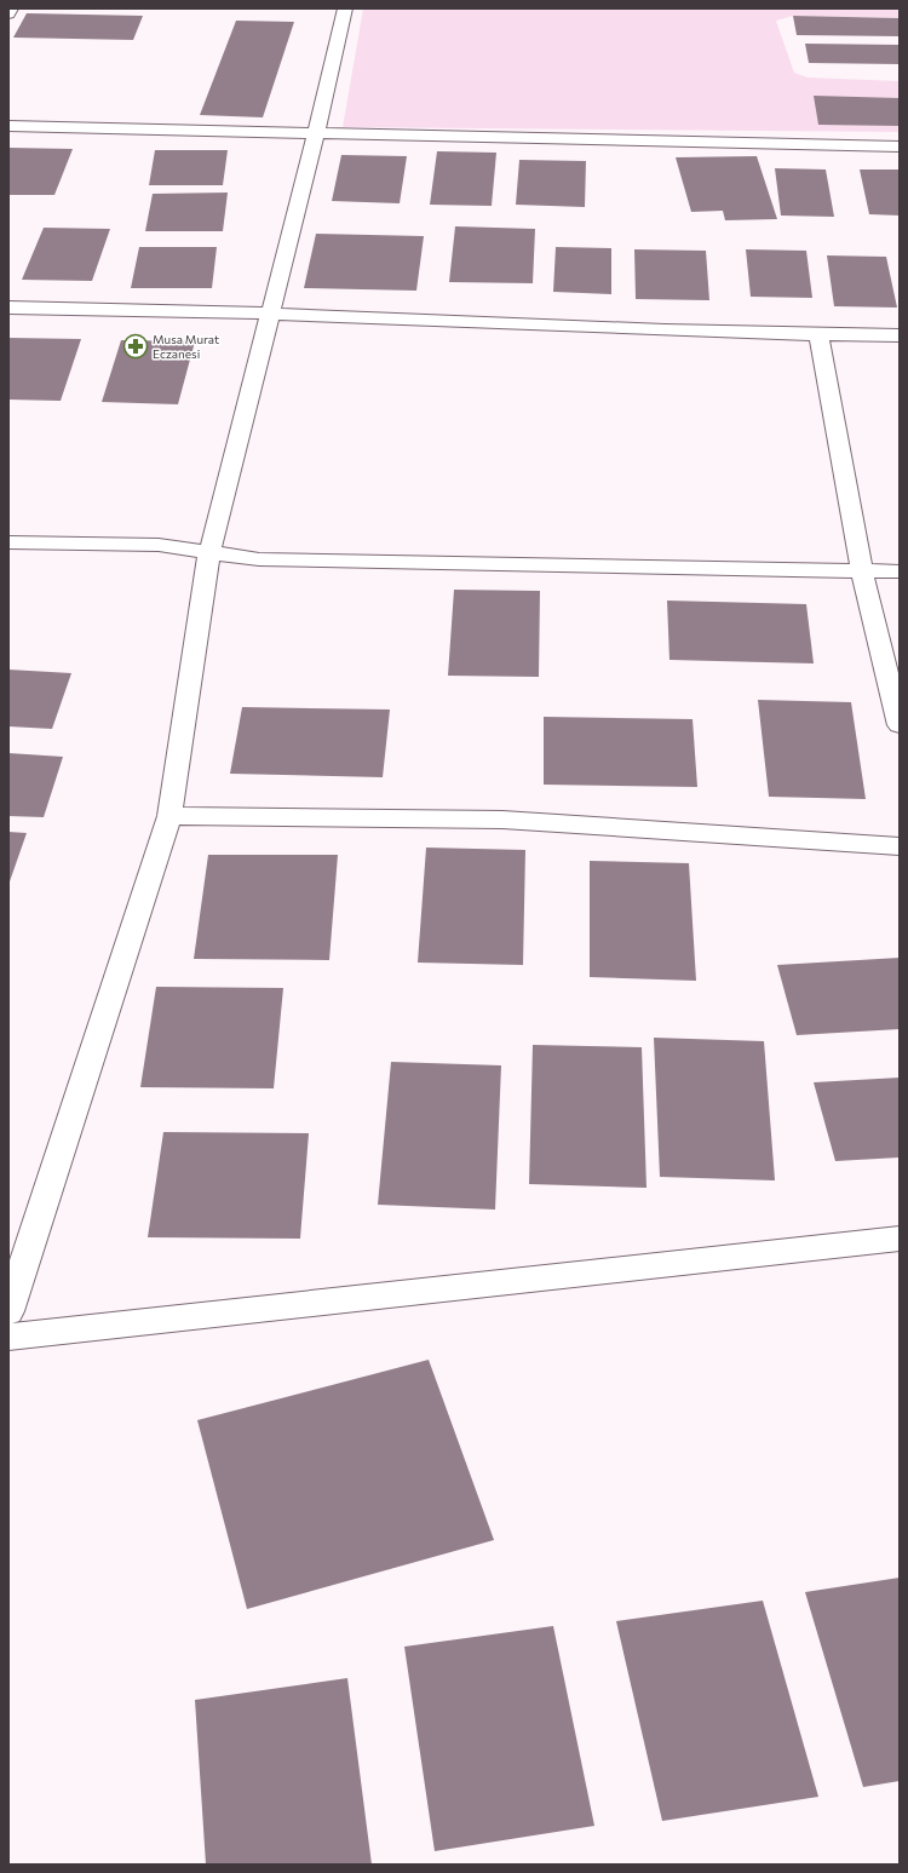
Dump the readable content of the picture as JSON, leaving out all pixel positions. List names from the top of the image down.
{
  "places": {
    "pharmacy": ["Musa Murat Eczanesi"]
  }
}
